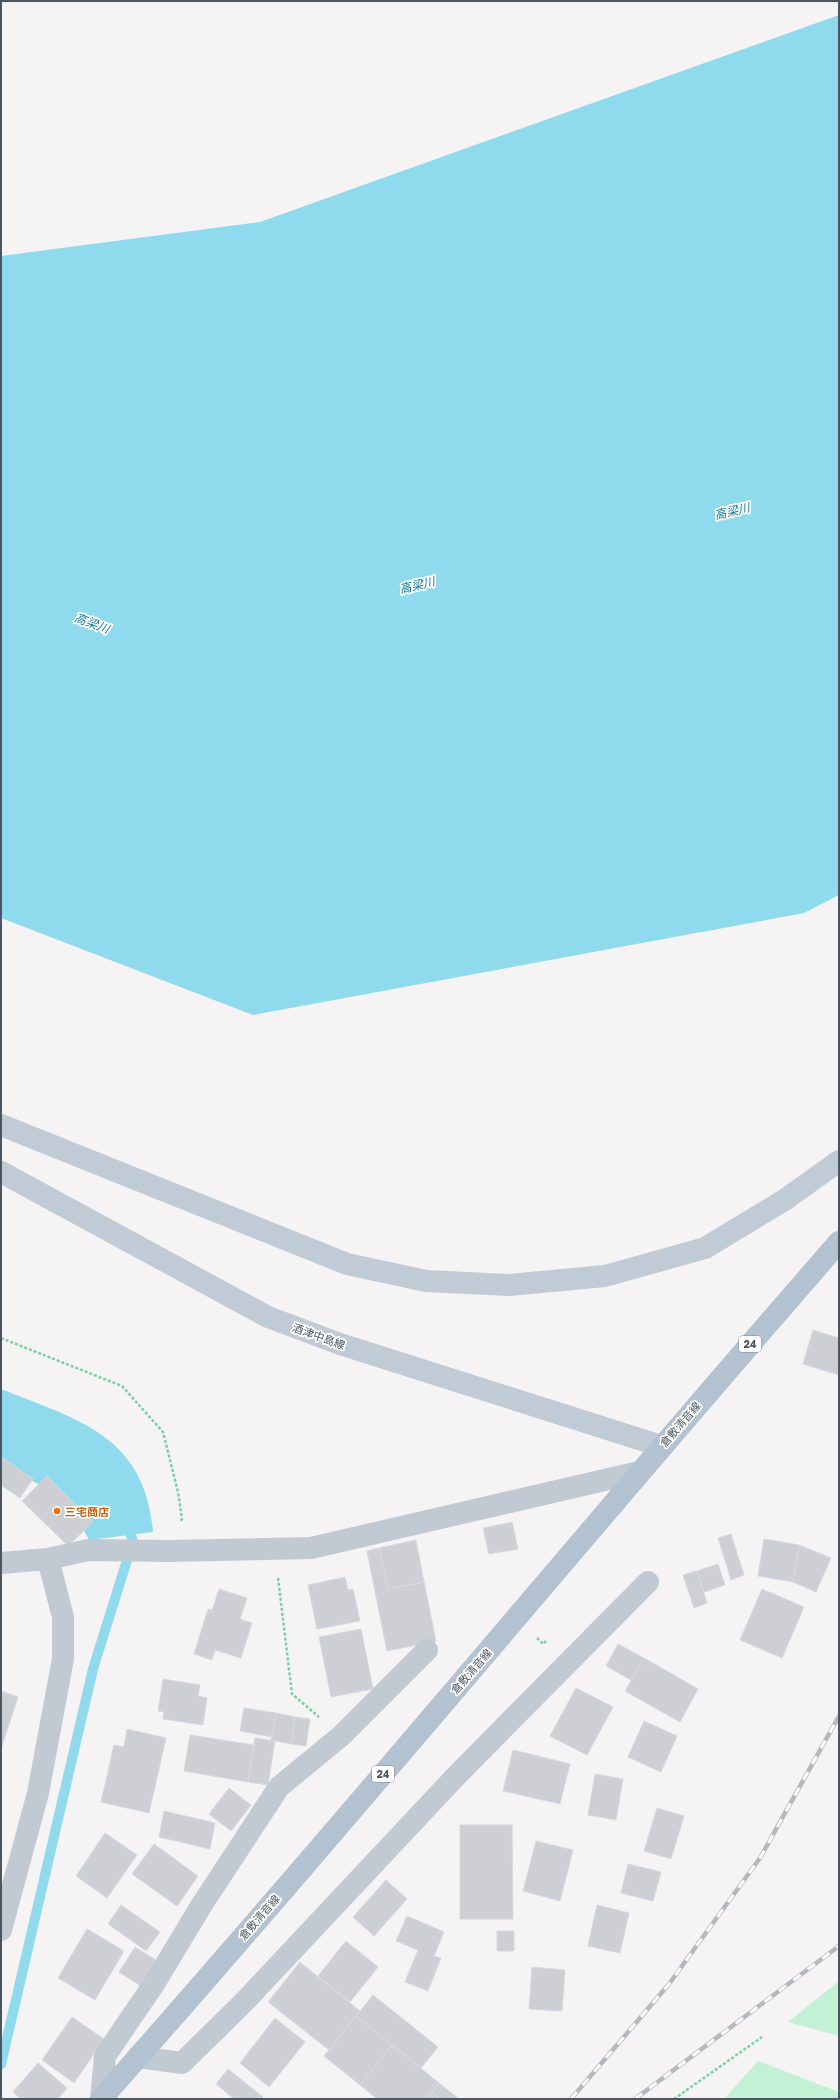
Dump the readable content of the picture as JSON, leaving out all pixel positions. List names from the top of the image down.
{
  "streets": {
    "main road": ["酒津中島線", "24", "倉敷清音線"]
  },
  "crossings": [
    ["酒津中島線", "倉敷清音線"]
  ],
  "water": ["高梁川"],
  "places": ["三宅商店"]
}
